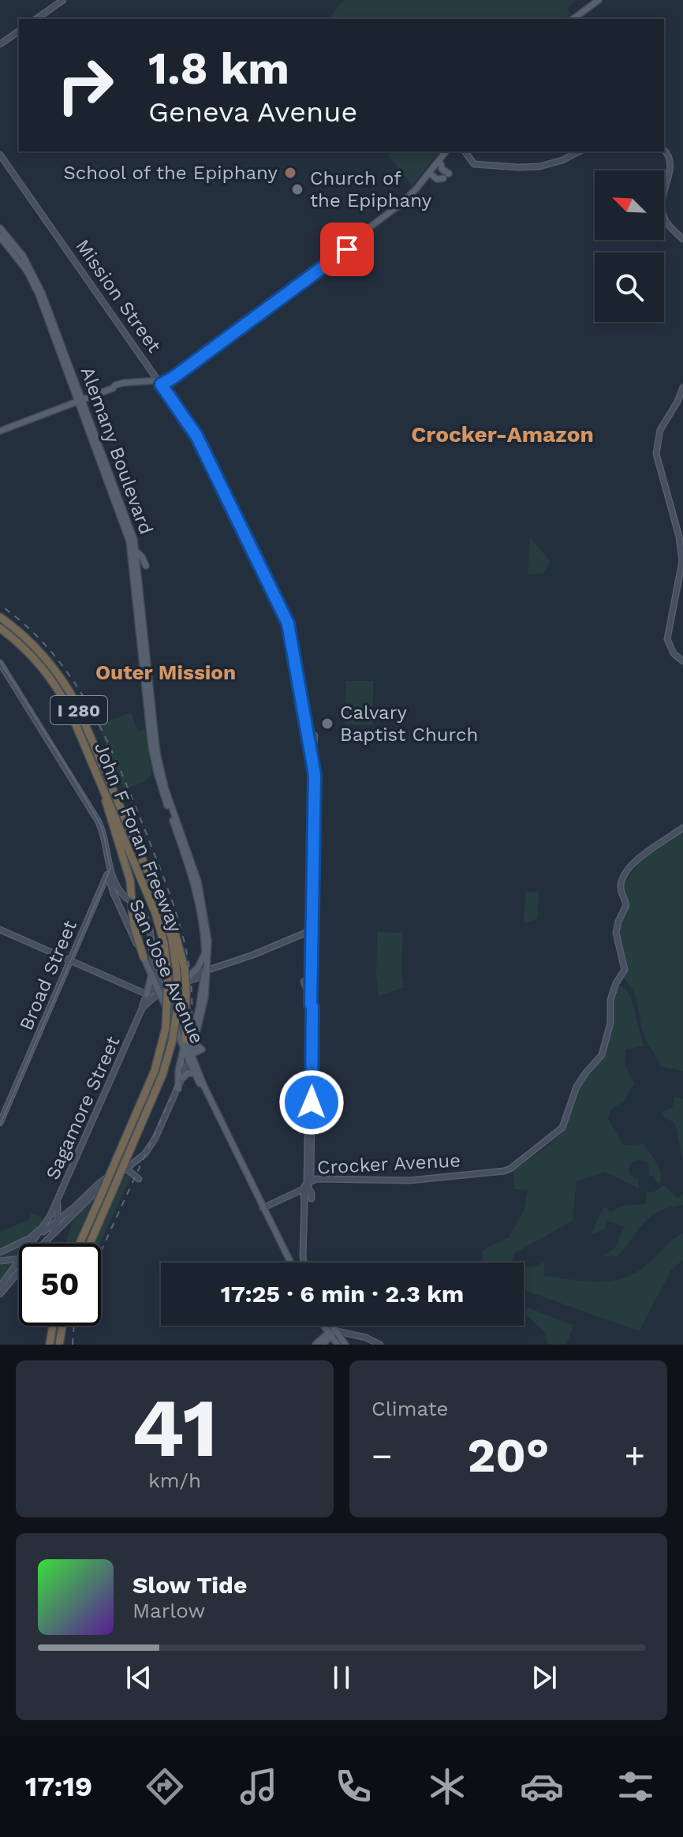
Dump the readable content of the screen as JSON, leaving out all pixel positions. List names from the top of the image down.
{
  "streets": {
    "highway": ["I 280", "John F Foran Freeway"],
    "main road": [
      "Mission Street",
      "Alemany Boulevard",
      "San Jose Avenue",
      "Broad Street",
      "Sagamore Street",
      "Crocker Avenue"
    ]
  },
  "crossings": [
    ["Mission Street", "Crocker Avenue"],
    ["Alemany Boulevard", "San Jose Avenue"],
    ["San Jose Avenue", "Broad Street"],
    ["San Jose Avenue", "Sagamore Street"]
  ],
  "districts": ["Crocker-Amazon", "Outer Mission"],
  "places": ["School of the Epiphany", "Church of the Epiphany", "Calvary Baptist Church"],
  "north": "top left",
  "page": {
    "turn": ["1.8 km", "Geneva Avenue"],
    "limit": "50",
    "trip": "17:25 · 6 min · 2.3 km",
    "tile": [
      ["41", "km/h"],
      "Climate"
    ],
    "heat": ["−", "20°", "+"],
    "song": ["Slow Tide", "Marlow"],
    "tabs": "17:19"
  }
}
